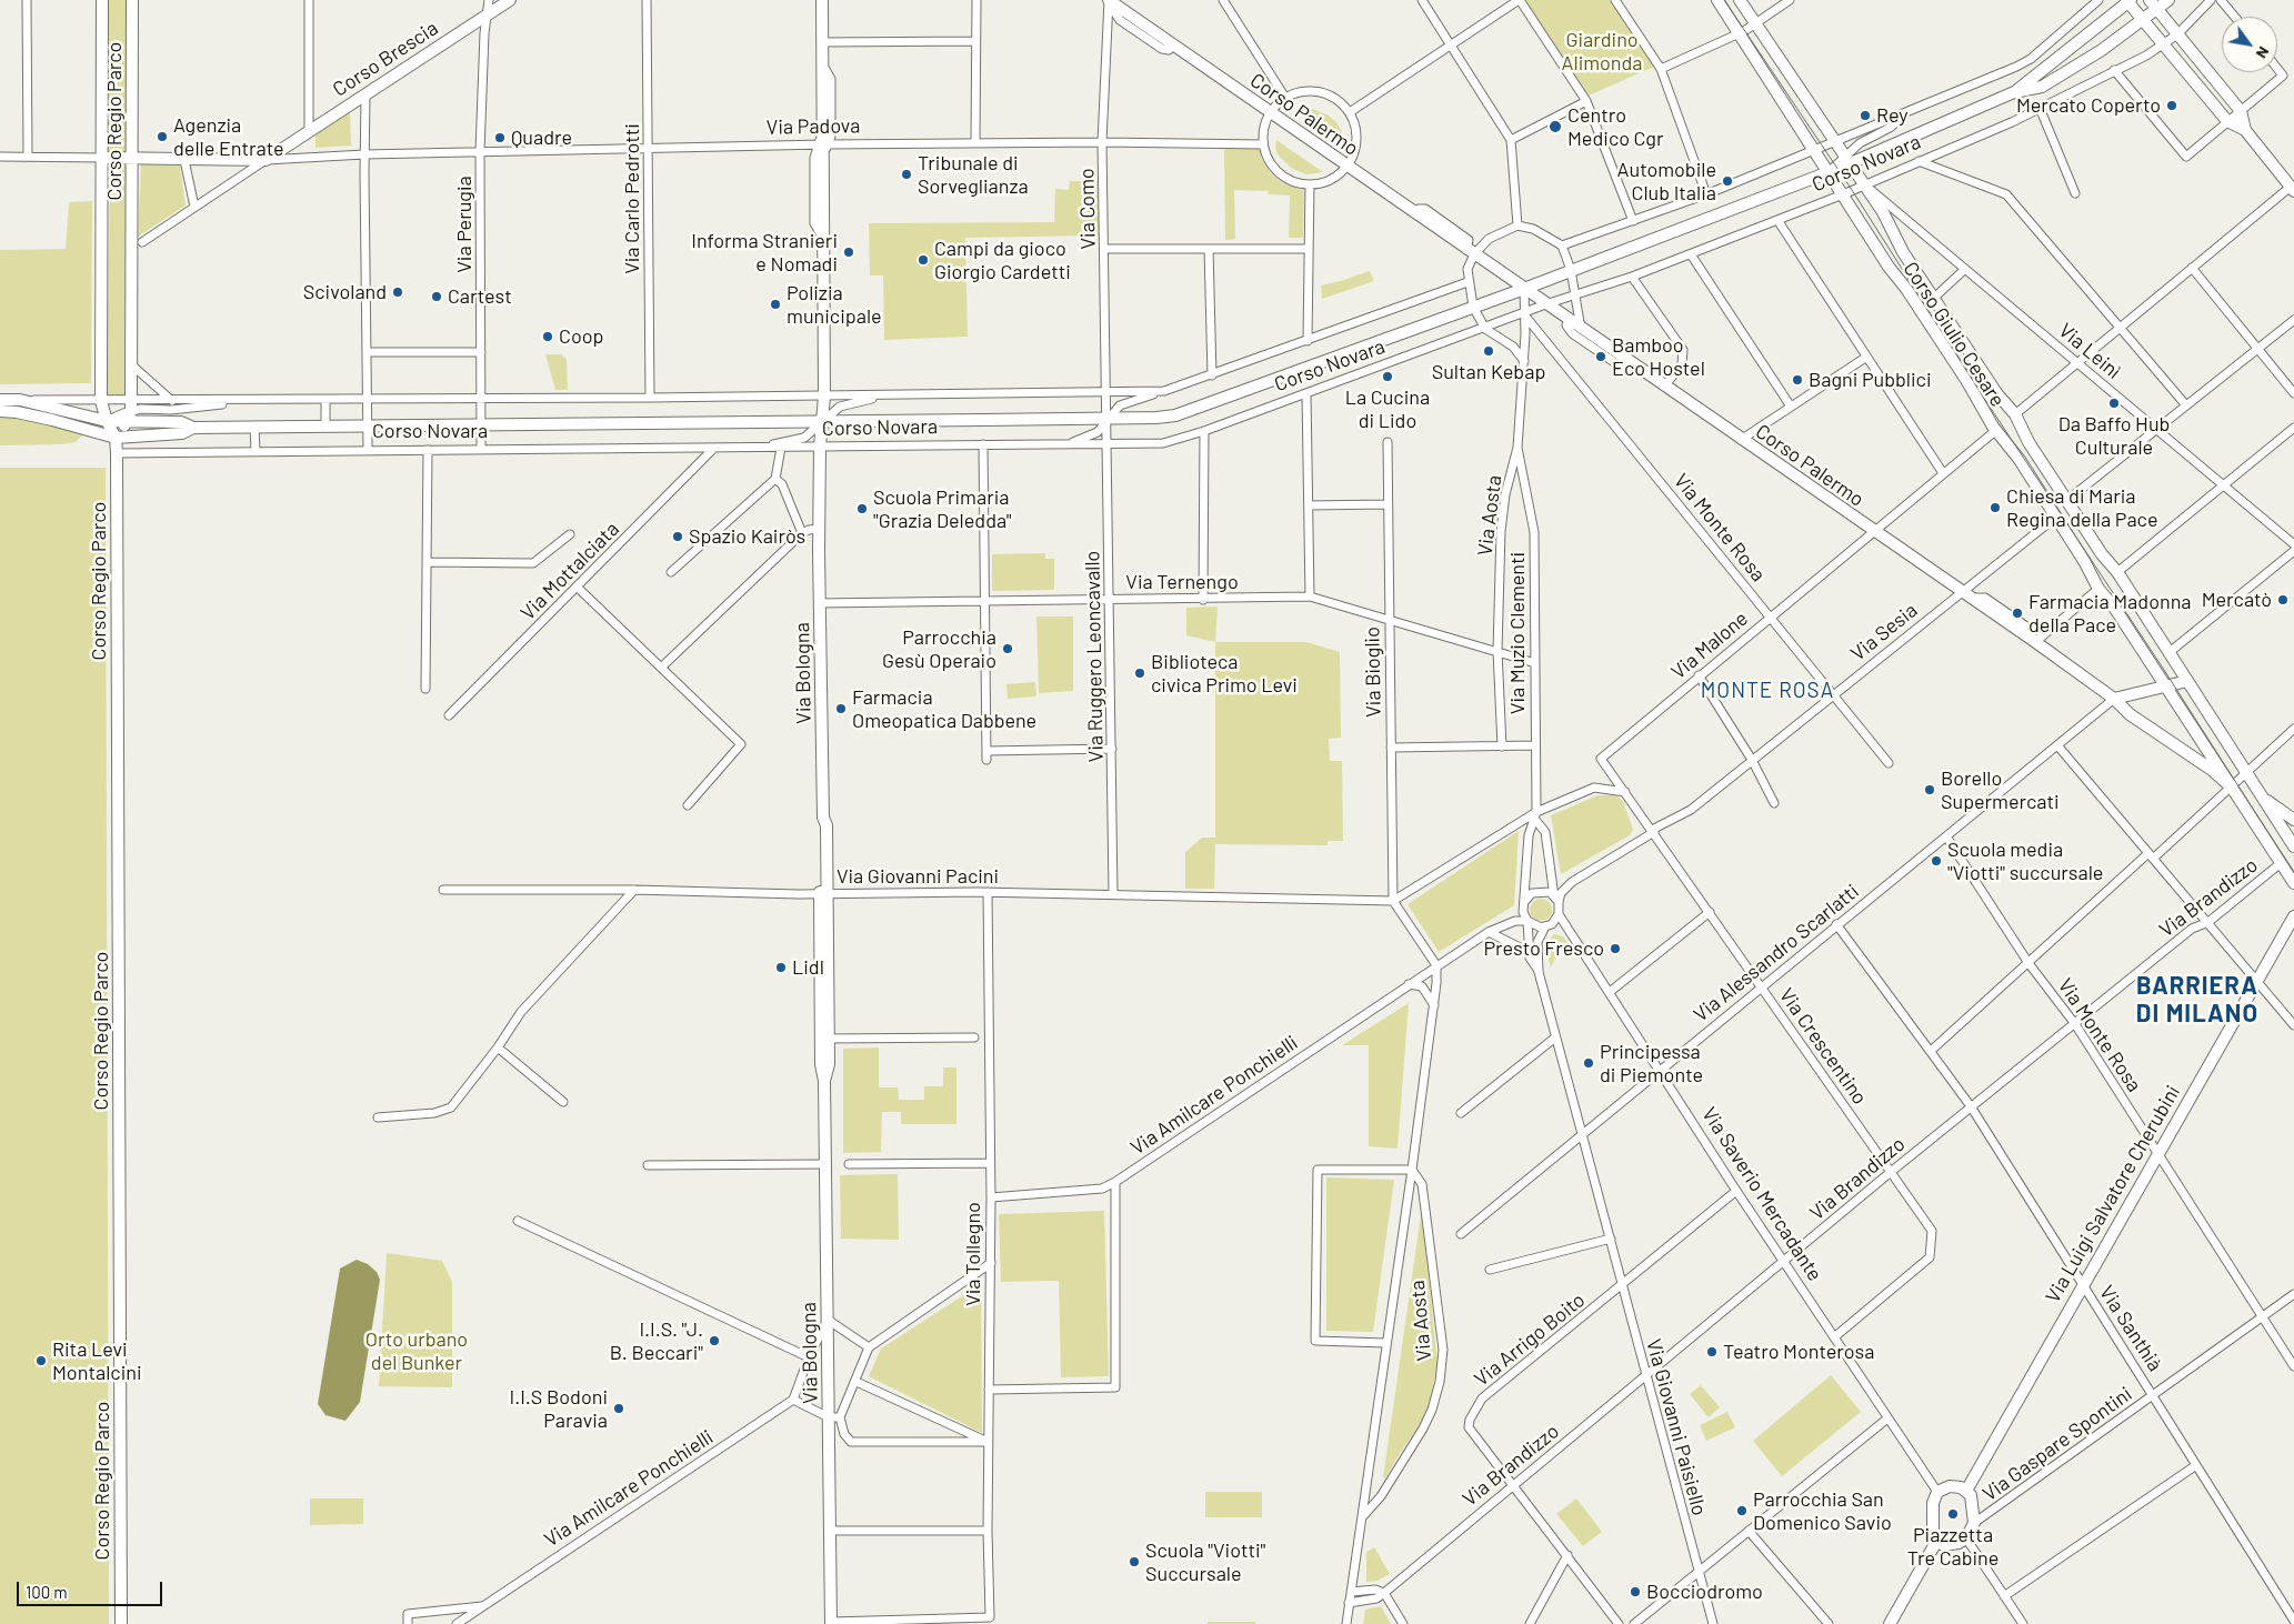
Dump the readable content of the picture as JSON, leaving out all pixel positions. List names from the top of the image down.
{
  "streets": {
    "main road": [
      "Corso Brescia",
      "Corso Palermo",
      "Corso Regio Parco",
      "Corso Novara",
      "Corso Giulio Cesare",
      "Via Bologna",
      "Via Luigi Salvatore Cherubini"
    ],
    "street": [
      "Via Padova",
      "Via Carlo Pedrotti",
      "Via Como",
      "Via Perugia",
      "Via Leinì",
      "Via Aosta",
      "Via Monte Rosa",
      "Via Mottalciata",
      "Via Ternengo",
      "Via Sesia",
      "Via Muzio Clementi",
      "Via Malone",
      "Via Ruggero Leoncavallo",
      "Via Bioglio",
      "Via Giovanni Pacini",
      "Via Brandizzo",
      "Via Alessandro Scarlatti",
      "Via Crescentino",
      "Via Amilcare Ponchielli",
      "Via Saverio Mercadante",
      "Via Tollegno",
      "Via Santhià",
      "Via Arrigo Boito",
      "Via Giovanni Paisiello",
      "Via Gaspare Spontini"
    ]
  },
  "crossings": [
    ["Corso Brescia", "Via Padova"],
    ["Corso Brescia", "Via Perugia"],
    ["Corso Palermo", "Corso Novara"],
    ["Corso Palermo", "Via Como"],
    ["Corso Palermo", "Corso Giulio Cesare"],
    ["Corso Palermo", "Via Aosta"],
    ["Corso Palermo", "Via Sesia"],
    ["Corso Palermo", "Via Malone"],
    ["Corso Palermo", "Via Alessandro Scarlatti"],
    ["Corso Regio Parco", "Corso Novara"],
    ["Via Padova", "Via Carlo Pedrotti"],
    ["Via Padova", "Via Como"],
    ["Via Padova", "Via Perugia"],
    ["Via Padova", "Via Bologna"],
    ["Corso Novara", "Via Carlo Pedrotti"],
    ["Corso Novara", "Via Como"],
    ["Corso Novara", "Via Perugia"],
    ["Corso Novara", "Corso Giulio Cesare"],
    ["Corso Novara", "Via Leinì"],
    ["Corso Novara", "Via Aosta"],
    ["Corso Novara", "Via Monte Rosa"],
    ["Corso Novara", "Via Mottalciata"],
    ["Corso Novara", "Via Ruggero Leoncavallo"],
    ["Corso Novara", "Via Bologna"],
    ["Via Como", "Via Ruggero Leoncavallo"],
    ["Corso Giulio Cesare", "Via Leinì"],
    ["Corso Giulio Cesare", "Via Sesia"],
    ["Corso Giulio Cesare", "Via Malone"],
    ["Corso Giulio Cesare", "Via Brandizzo"],
    ["Via Aosta", "Via Monte Rosa"],
    ["Via Aosta", "Via Ternengo"],
    ["Via Aosta", "Via Muzio Clementi"],
    ["Via Monte Rosa", "Via Sesia"],
    ["Via Monte Rosa", "Via Malone"],
    ["Via Monte Rosa", "Via Brandizzo"],
    ["Via Monte Rosa", "Via Alessandro Scarlatti"],
    ["Via Monte Rosa", "Via Luigi Salvatore Cherubini"],
    ["Via Monte Rosa", "Via Gaspare Spontini"],
    ["Via Ternengo", "Via Muzio Clementi"],
    ["Via Ternengo", "Via Ruggero Leoncavallo"],
    ["Via Ternengo", "Via Bioglio"],
    ["Via Ternengo", "Via Bologna"],
    ["Via Sesia", "Via Crescentino"],
    ["Via Sesia", "Via Amilcare Ponchielli"],
    ["Via Sesia", "Via Saverio Mercadante"],
    ["Via Sesia", "Via Giovanni Paisiello"],
    ["Via Malone", "Via Crescentino"],
    ["Via Ruggero Leoncavallo", "Via Giovanni Pacini"],
    ["Via Bioglio", "Via Giovanni Pacini"],
    ["Via Bologna", "Via Giovanni Pacini"],
    ["Via Bologna", "Via Tollegno"],
    ["Via Giovanni Pacini", "Via Tollegno"],
    ["Via Brandizzo", "Via Crescentino"],
    ["Via Brandizzo", "Via Saverio Mercadante"],
    ["Via Brandizzo", "Via Santhià"],
    ["Via Brandizzo", "Via Arrigo Boito"],
    ["Via Brandizzo", "Via Giovanni Paisiello"],
    ["Via Alessandro Scarlatti", "Via Crescentino"],
    ["Via Alessandro Scarlatti", "Via Saverio Mercadante"],
    ["Via Alessandro Scarlatti", "Via Santhià"],
    ["Via Alessandro Scarlatti", "Via Giovanni Paisiello"],
    ["Via Crescentino", "Via Saverio Mercadante"],
    ["Via Amilcare Ponchielli", "Via Saverio Mercadante"],
    ["Via Amilcare Ponchielli", "Via Tollegno"],
    ["Via Amilcare Ponchielli", "Via Giovanni Paisiello"],
    ["Via Saverio Mercadante", "Via Luigi Salvatore Cherubini"],
    ["Via Saverio Mercadante", "Via Arrigo Boito"],
    ["Via Saverio Mercadante", "Via Giovanni Paisiello"],
    ["Via Saverio Mercadante", "Via Gaspare Spontini"],
    ["Via Luigi Salvatore Cherubini", "Via Santhià"],
    ["Via Luigi Salvatore Cherubini", "Via Gaspare Spontini"],
    ["Via Santhià", "Via Gaspare Spontini"],
    ["Via Arrigo Boito", "Via Giovanni Paisiello"]
  ],
  "districts": ["MONTE ROSA", "BARRIERA DI MILANO"],
  "parks": ["Giardino Alimonda", "Orto urbano del Bunker"],
  "places": [
    "Mercato Coperto",
    "Rey",
    "Centro Medico Cgr",
    "Agenzia delle Entrate",
    "Quadre",
    "Tribunale di Sorveglianza",
    "Automobile Club Italia",
    "Informa Stranieri e Nomadi",
    "Campi da gioco Giorgio Cardetti",
    "Scivoland",
    "Cartest",
    "Polizia municipale",
    "Coop",
    "Sultan Kebap",
    "Bamboo Eco Hostel",
    "La Cucina di Lido",
    "Bagni Pubblici",
    "Da Baffo Hub Culturale",
    "Chiesa di Maria Regina della Pace",
    "Scuola Primaria \"Grazia Deledda\"",
    "Spazio Kairòs",
    "Mercatò",
    "Farmacia Madonna della Pace",
    "Parrocchia Gesù Operaio",
    "Biblioteca civica Primo Levi",
    "Farmacia Omeopatica Dabbene",
    "Borello Supermercati",
    "Scuola media \"Viotti\" succursale",
    "Presto Fresco",
    "Lidl",
    "Principessa di Piemonte",
    "I.I.S. \"J. B. Beccari\"",
    "Teatro Monterosa",
    "Rita Levi Montalcini",
    "I.I.S Bodoni Paravia",
    "Parrocchia San Domenico Savio",
    "Piazzetta Tre Cabine",
    "Scuola \"Viotti\" Succursale",
    "Bocciodromo"
  ],
  "scale_bar": "100 m",
  "north": "bottom right"
}
